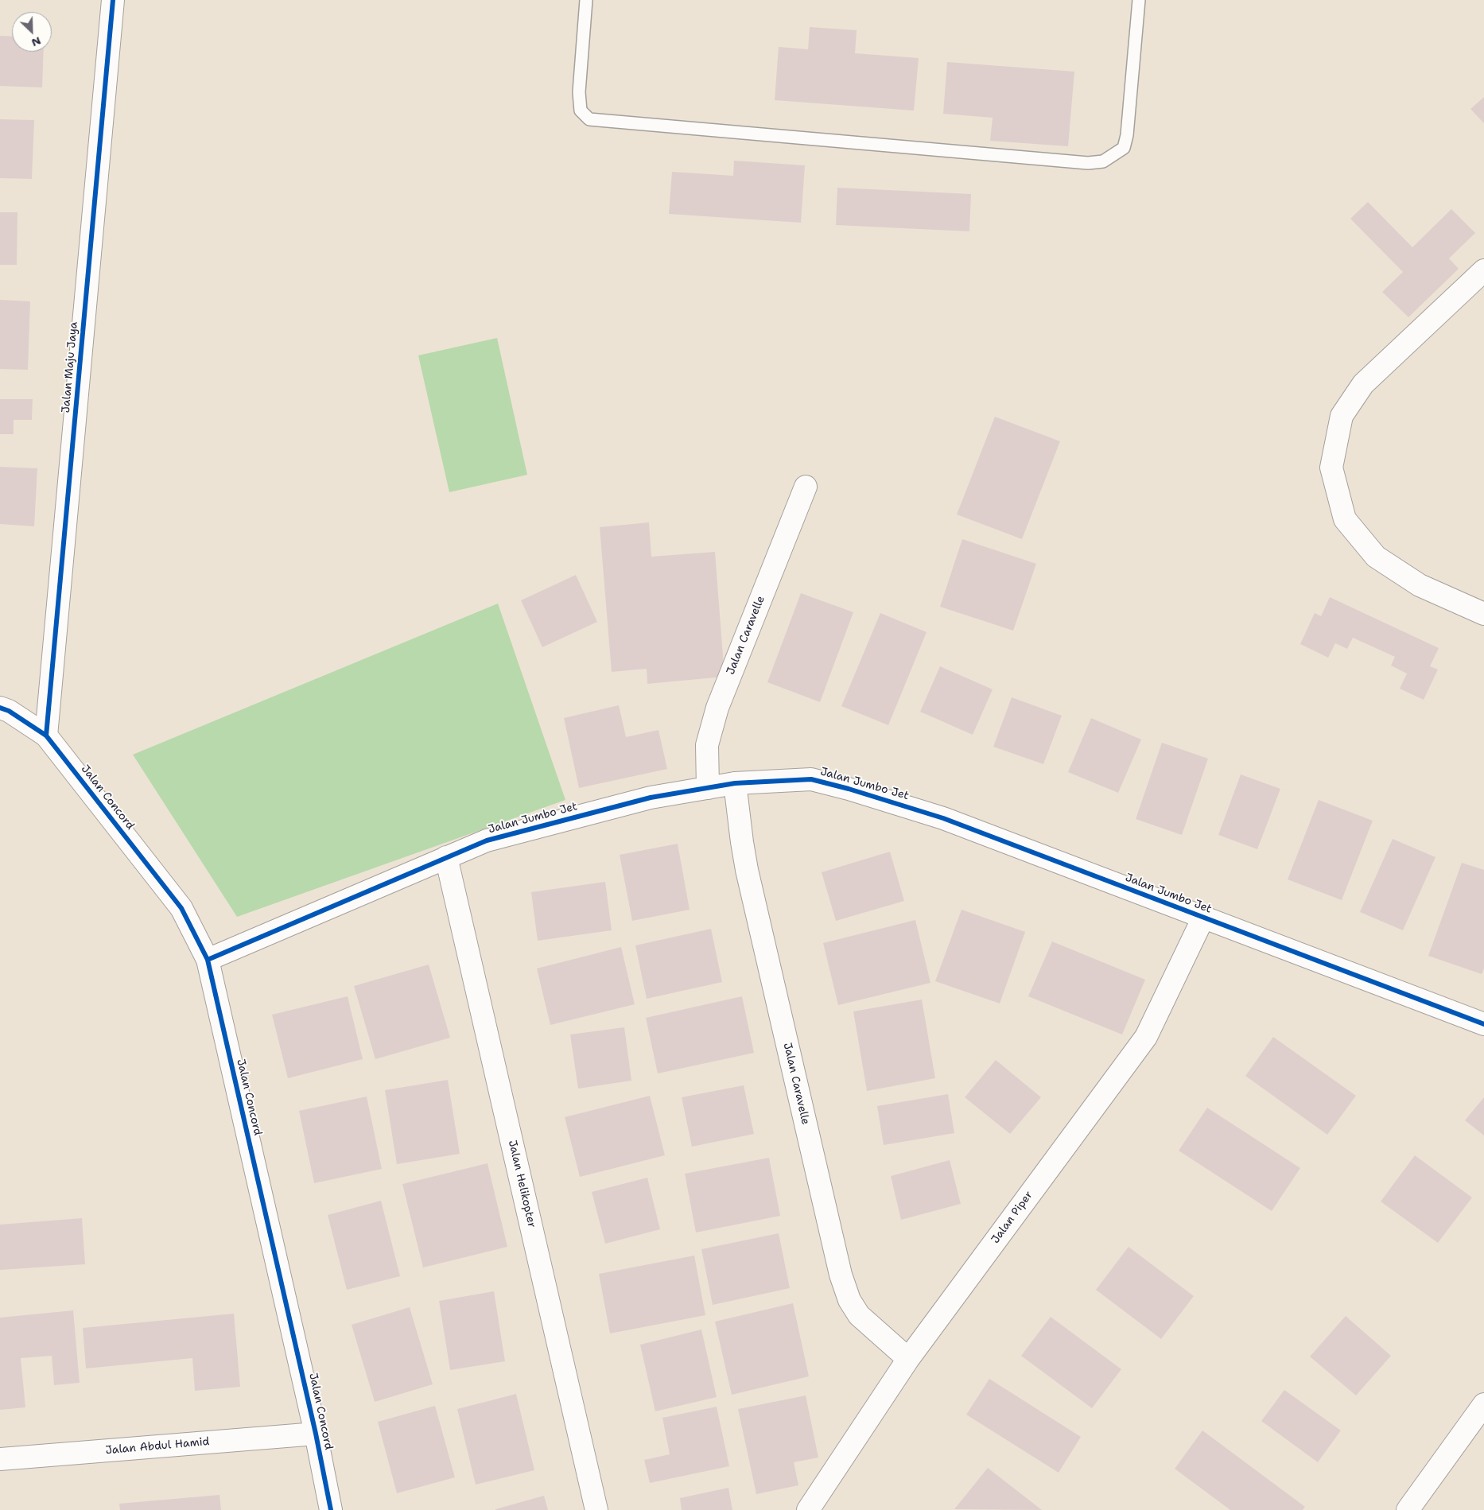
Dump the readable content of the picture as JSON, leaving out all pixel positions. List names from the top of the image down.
{
  "streets": {
    "street": [
      "Jalan Maju Jaya",
      "Jalan Caravelle",
      "Jalan Jumbo Jet",
      "Jalan Concord",
      "Jalan Helikopter",
      "Jalan Piper",
      "Jalan Abdul Hamid"
    ]
  },
  "crossings": [
    ["Jalan Maju Jaya", "Jalan Concord"],
    ["Jalan Caravelle", "Jalan Jumbo Jet"],
    ["Jalan Caravelle", "Jalan Piper"],
    ["Jalan Jumbo Jet", "Jalan Concord"],
    ["Jalan Jumbo Jet", "Jalan Helikopter"],
    ["Jalan Jumbo Jet", "Jalan Piper"],
    ["Jalan Concord", "Jalan Abdul Hamid"]
  ],
  "north": "bottom right"
}
